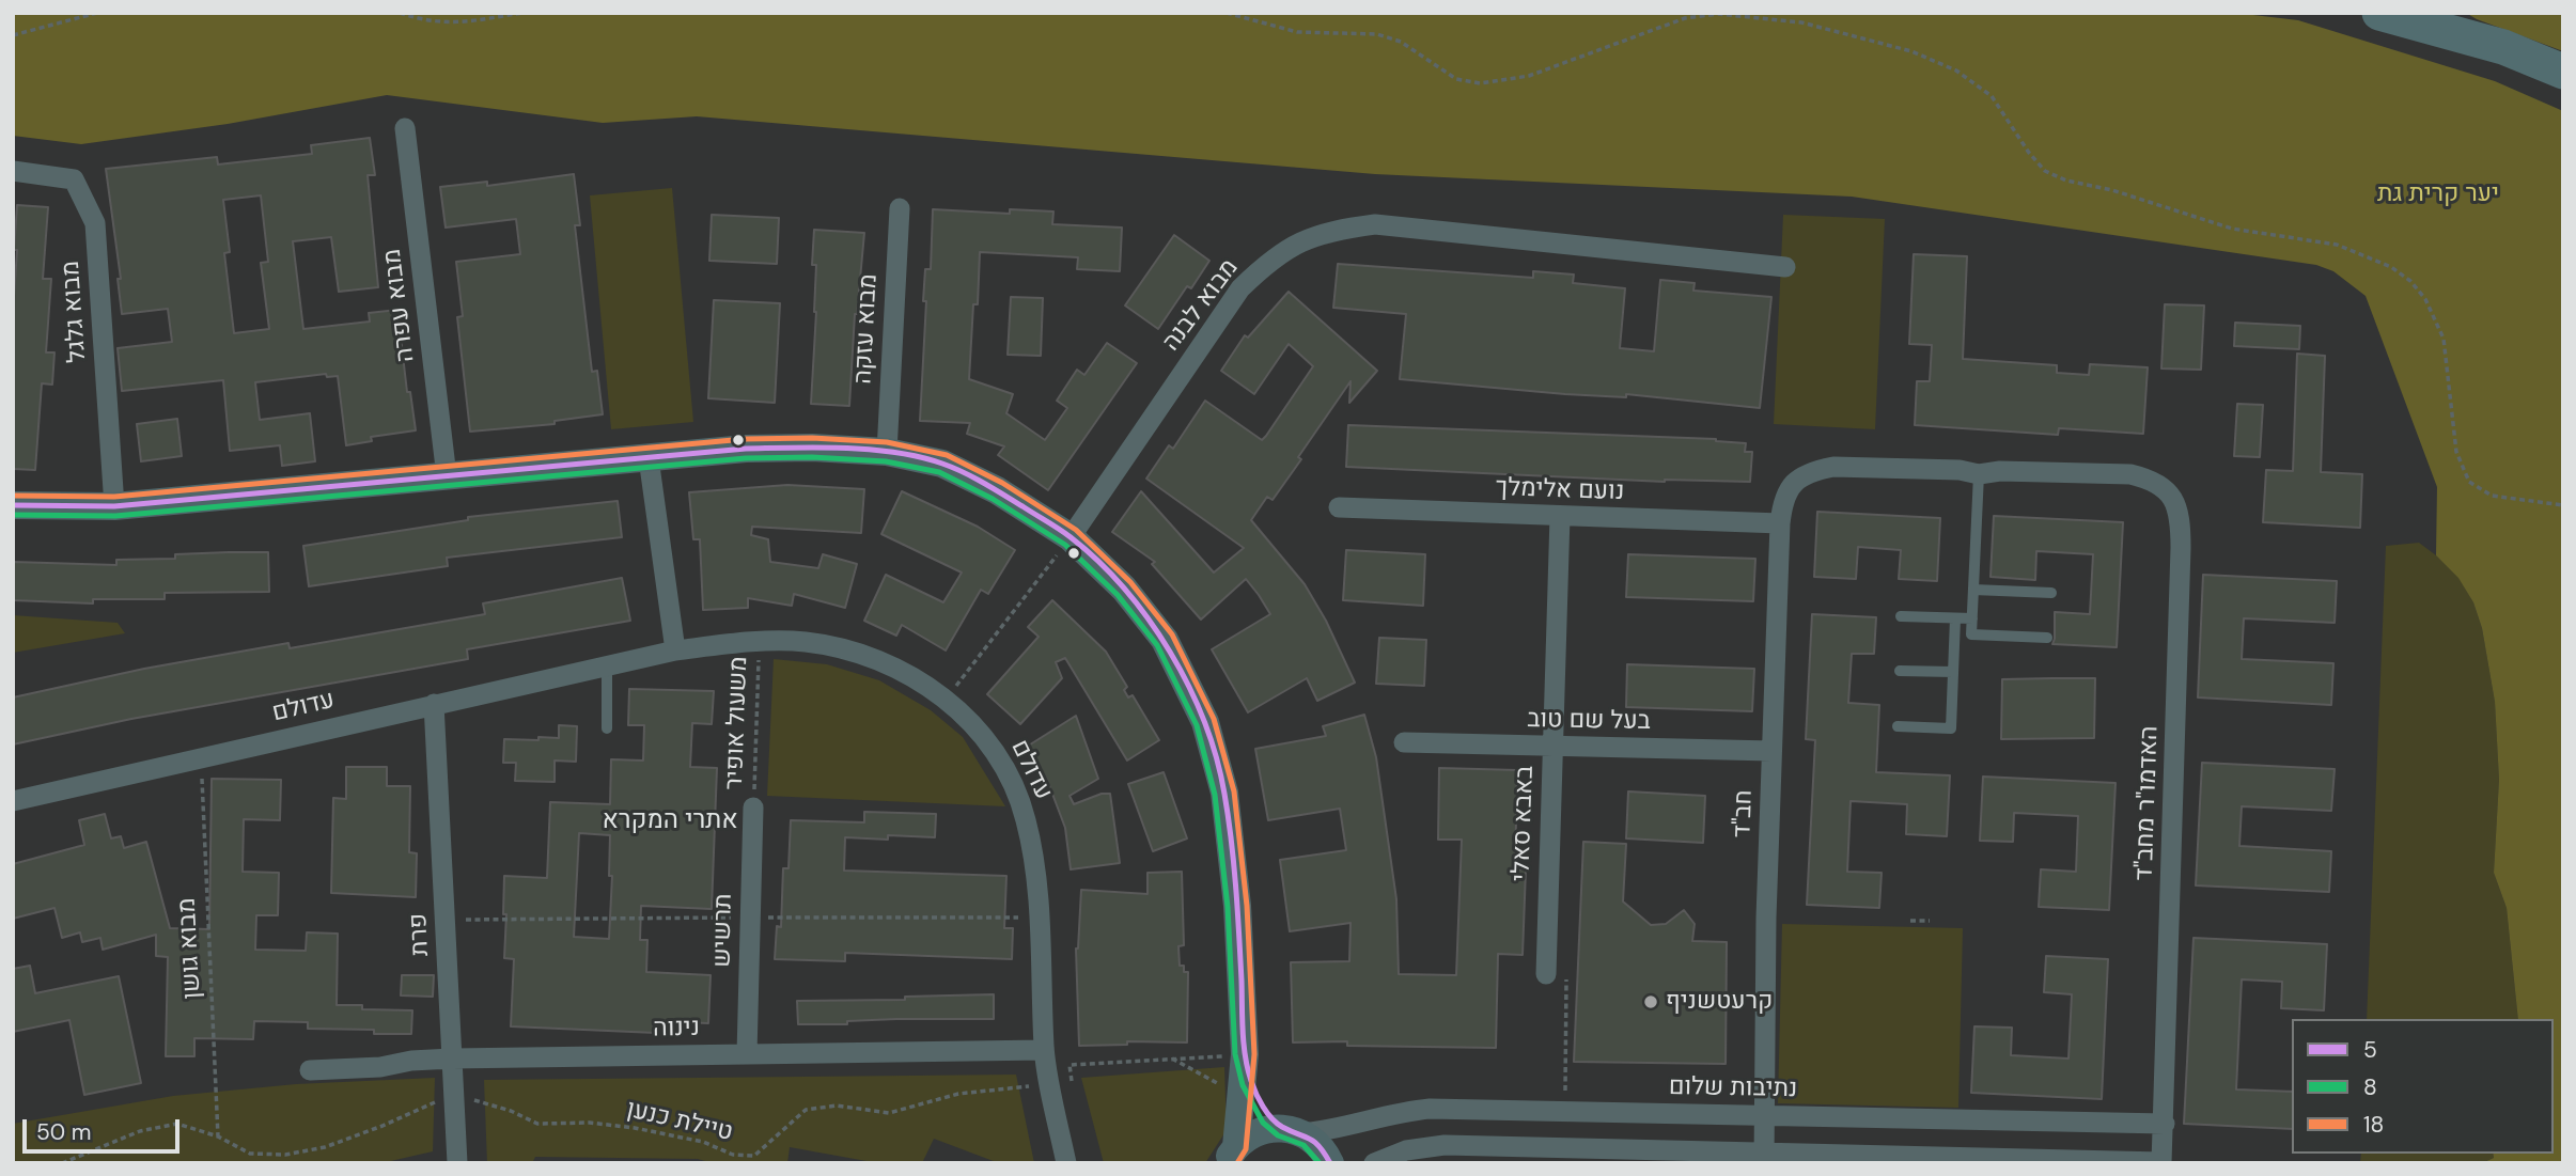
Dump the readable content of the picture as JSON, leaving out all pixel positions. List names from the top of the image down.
{
  "streets": {
    "street": [
      "מבוא עפרה",
      "מבוא לבנה",
      "מבוא גלגל",
      "מבוא עזקה",
      "נועם אלימלך",
      "עדולם",
      "בעל שם טוב",
      "האדמו\"ר מחב\"ד",
      "חב\"ד",
      "באבא סאלי",
      "תרשיש",
      "פרת",
      "נינוה",
      "נתיבות שלום"
    ],
    "path": ["משעול אופיר", "מבוא גושן", "טיילת כנען"]
  },
  "crossings": [
    ["נועם אלימלך", "חב\"ד"],
    ["נועם אלימלך", "באבא סאלי"],
    ["עדולם", "משעול אופיר"],
    ["עדולם", "פרת"],
    ["עדולם", "מבוא גושן"],
    ["עדולם", "נינוה"],
    ["בעל שם טוב", "חב\"ד"],
    ["בעל שם טוב", "באבא סאלי"],
    ["משעול אופיר", "תרשיש"],
    ["האדמו\"ר מחב\"ד", "נתיבות שלום"],
    ["חב\"ד", "נתיבות שלום"],
    ["תרשיש", "נינוה"],
    ["פרת", "נינוה"]
  ],
  "districts": ["אתרי המקרא"],
  "parks": ["יער קרית גת"],
  "places": ["קרעטשניף"],
  "lines": ["transit line 18", "transit line 5", "transit line 8"],
  "legend": ["5", "8", "18"],
  "scale_bar": "50 m"
}
